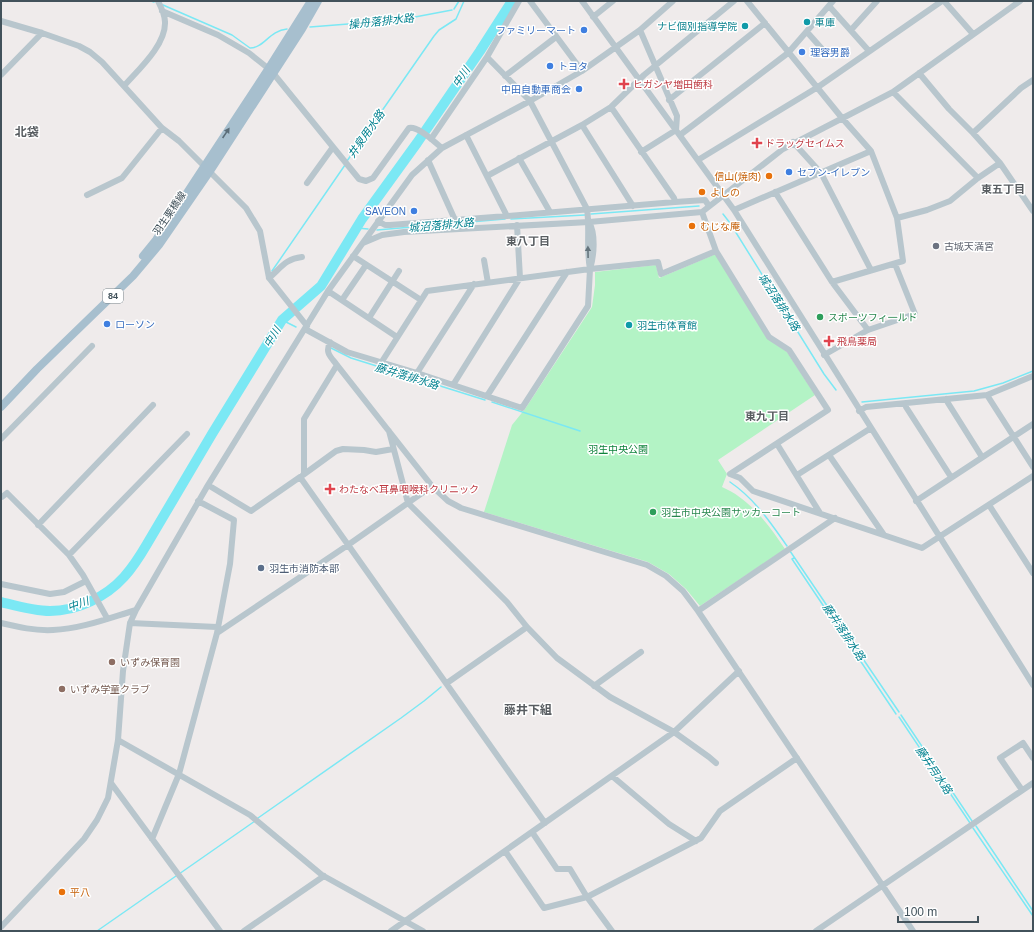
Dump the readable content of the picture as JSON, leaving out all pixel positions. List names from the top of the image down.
{
  "streets": {
    "main road": ["羽生栗橋線", "84"]
  },
  "districts": [
    "北袋",
    "東五丁目",
    "東八丁目",
    "東九丁目",
    "藤井下組"
  ],
  "water": [
    "操舟落排水路",
    "中川",
    "井泉用水路",
    "城沼落排水路",
    "藤井落排水路",
    "藤井用水路"
  ],
  "parks": ["羽生中央公園"],
  "places": {
    "other": [
      "車庫",
      "ナビ個別指導学院",
      "ファミリーマート",
      "理容男爵",
      "トヨタ",
      "中田自動車商会",
      "セブン-イレブン",
      "信山(焼肉)",
      "よしの",
      "SAVEON",
      "むじな庵",
      "古城天満宮",
      "スポーツフィ一ルド",
      "ローソン",
      "羽生市体育館",
      "羽生市中央公園サッカーコート",
      "羽生市消防本部",
      "いずみ保育園",
      "いずみ学童クラブ",
      "平八"
    ],
    "health": [
      "ヒガシヤ増田歯科",
      "ドラッグセイムス",
      "飛鳥薬局",
      "わたなべ耳鼻咽喉科クリニック"
    ]
  },
  "scale_bar": "100 m"
}
